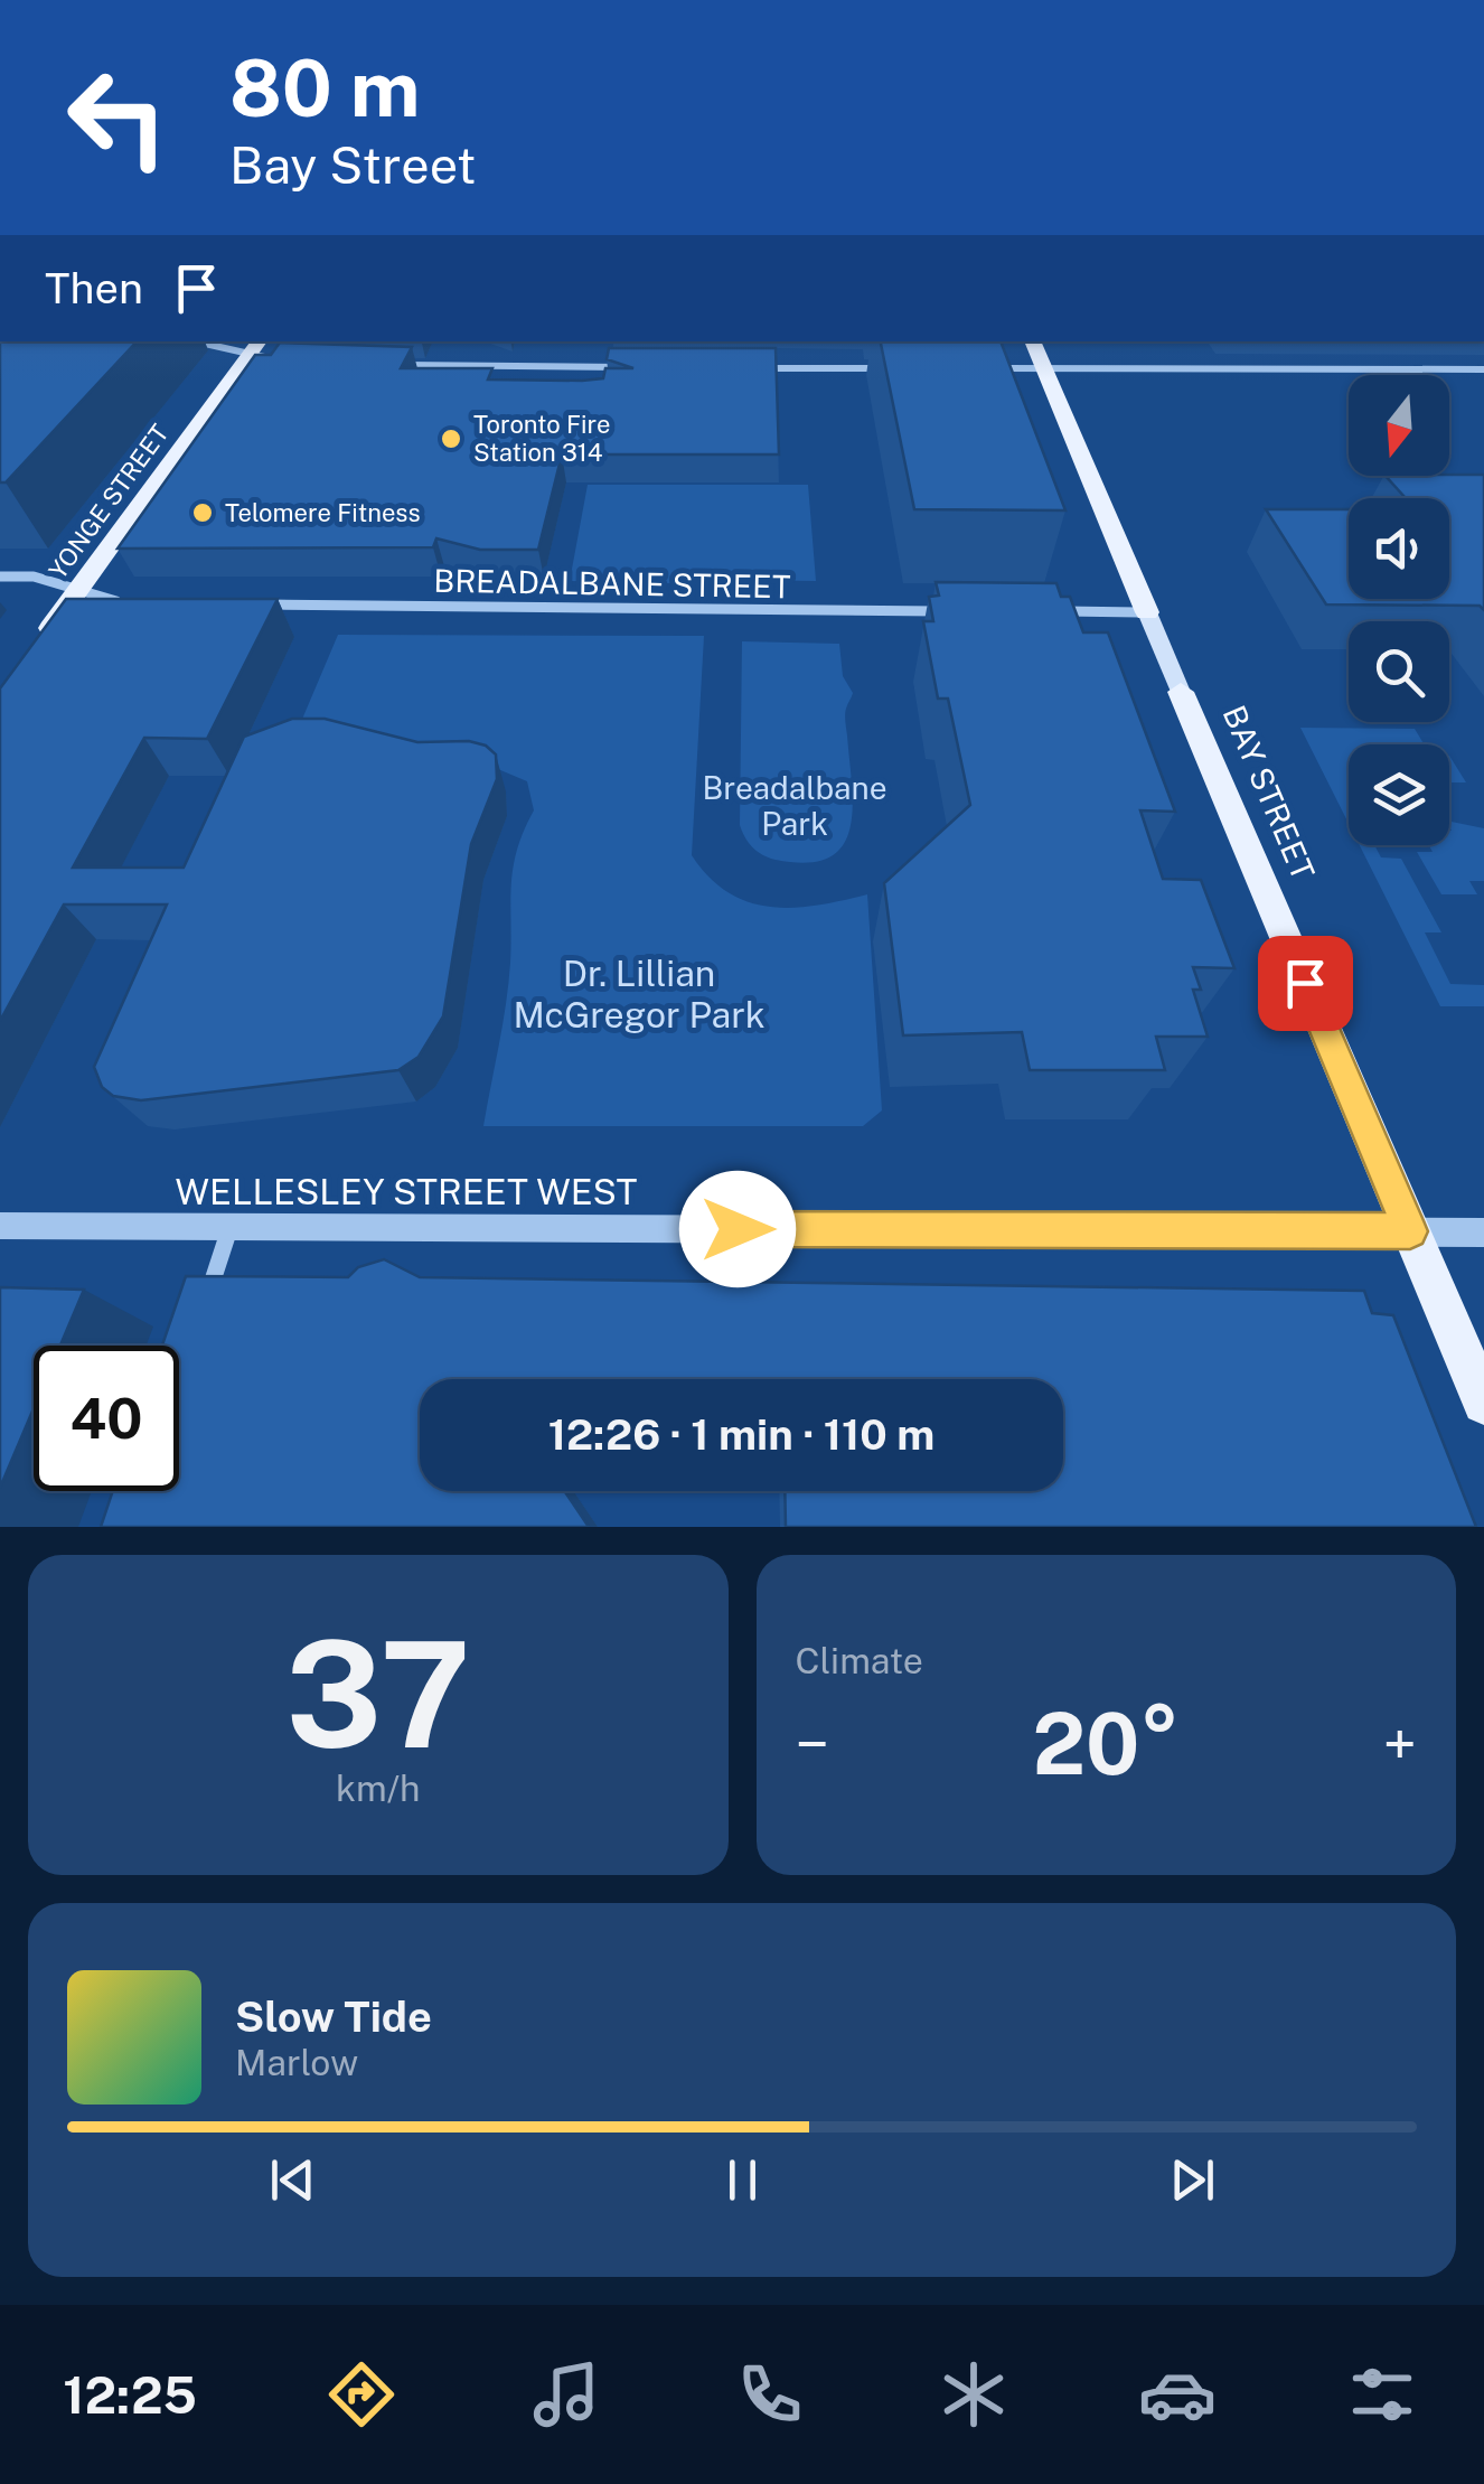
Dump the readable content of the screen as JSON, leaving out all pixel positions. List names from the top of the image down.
{
  "streets": {
    "main road": ["YONGE STREET", "BAY STREET"],
    "street": ["BREADALBANE STREET", "WELLESLEY STREET WEST"]
  },
  "crossings": [
    ["BAY STREET", "WELLESLEY STREET WEST"]
  ],
  "parks": ["Breadalbane Park", "Dr. Lillian McGregor Park"],
  "places": ["Toronto Fire Station 314", "Telomere Fitness"],
  "north": "bottom",
  "page": {
    "turn": ["80 m", "Bay Street"],
    "then": "Then",
    "limit": "40",
    "trip": "12:26 · 1 min · 110 m",
    "tile": [
      ["37", "km/h"],
      "Climate"
    ],
    "heat": ["−", "20°", "+"],
    "song": ["Slow Tide", "Marlow"],
    "tabs": "12:25"
  }
}
